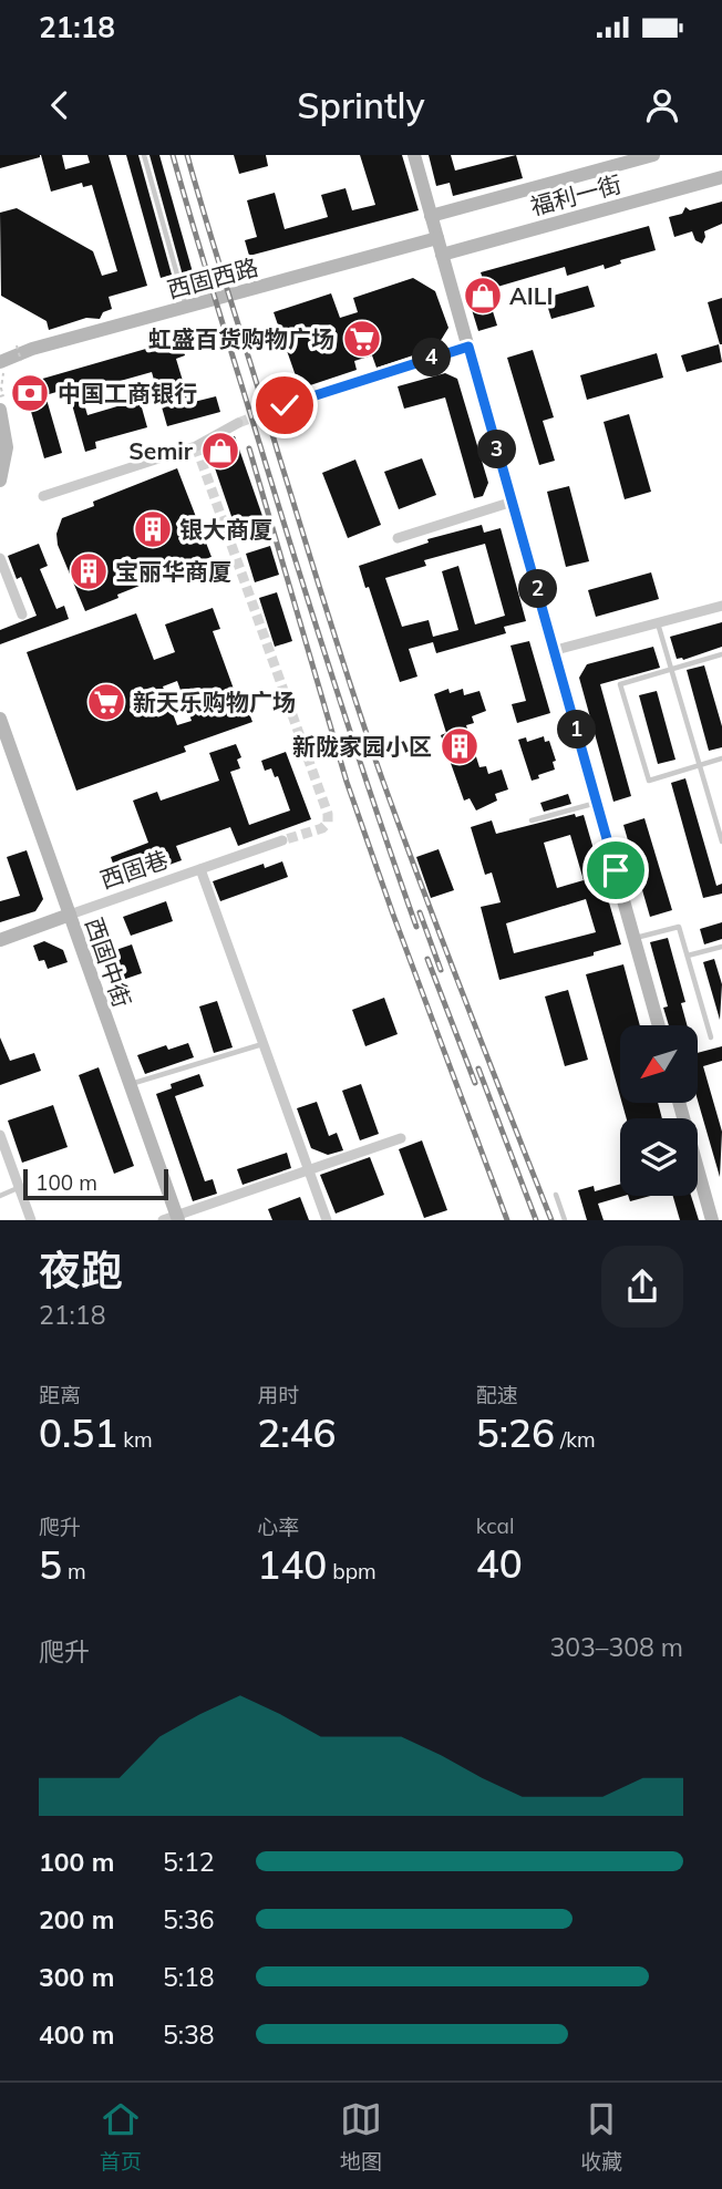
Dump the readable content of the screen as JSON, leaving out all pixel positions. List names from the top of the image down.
{
  "streets": {
    "street": [
      "福利一街",
      "西固西路",
      "西固巷",
      "西固中街"
    ]
  },
  "crossings": [
    ["西固巷", "西固中街"]
  ],
  "places": {
    "shop": ["AILI", "Semir"],
    "supermarket": ["虹盛百货购物广场", "新天乐购物广场"],
    "bank": ["中国工商银行"],
    "building": ["银大商厦", "宝丽华商厦", "新陇家园小区"]
  },
  "scale_bar": "100 m",
  "north": "bottom left",
  "page": {
    "status": "21:18",
    "header": "Sprintly",
    "pins": [
      "4",
      "3",
      "2",
      "1"
    ],
    "scale": "100 m",
    "heading": ["夜跑", "21:18"],
    "stats": [
      ["距离", "0.51 km"],
      ["用时", "2:46"],
      ["配速", "5:26 /km"],
      ["爬升", "5 m"],
      ["心率", "140 bpm"],
      ["kcal", "40"]
    ],
    "chart": ["爬升", "303–308 m"],
    "list": [
      {
        "name": "100 m",
        "note": "5:12"
      },
      {
        "name": "200 m",
        "note": "5:36"
      },
      {
        "name": "300 m",
        "note": "5:18"
      },
      {
        "name": "400 m",
        "note": "5:38"
      }
    ],
    "tabs": ["首页", "地图", "收藏"]
  }
}
